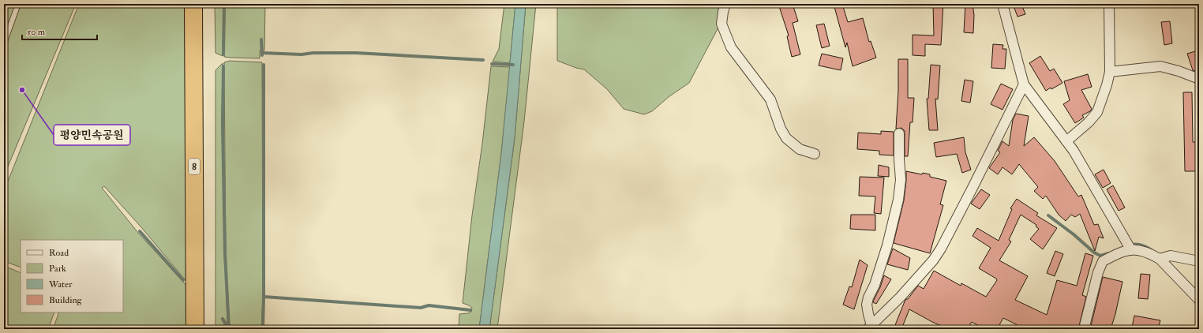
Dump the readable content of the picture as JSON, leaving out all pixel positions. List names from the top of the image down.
{
  "streets": {
    "highway": ["8"]
  },
  "places": ["평양민속공원"],
  "legend": [
    "Road",
    "Park",
    "Water",
    "Building"
  ],
  "scale_bar": "50 m"
}
